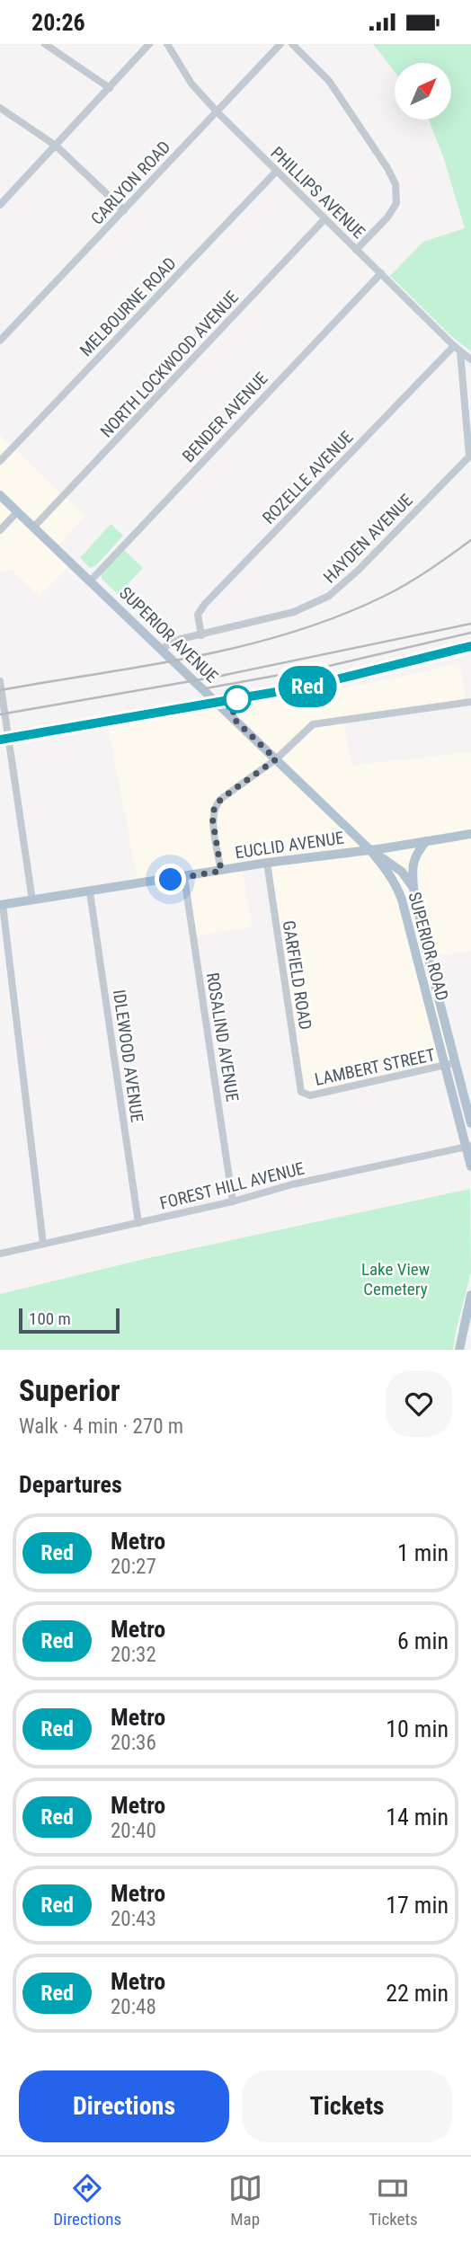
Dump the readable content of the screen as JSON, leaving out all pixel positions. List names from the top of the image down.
{
  "streets": {
    "main road": ["SUPERIOR AVENUE", "EUCLID AVENUE", "SUPERIOR ROAD"],
    "street": [
      "CARLYON ROAD",
      "PHILLIPS AVENUE",
      "MELBOURNE ROAD",
      "NORTH LOCKWOOD AVENUE",
      "BENDER AVENUE",
      "ROZELLE AVENUE",
      "HAYDEN AVENUE",
      "GARFIELD ROAD",
      "ROSALIND AVENUE",
      "IDLEWOOD AVENUE",
      "LAMBERT STREET",
      "FOREST HILL AVENUE"
    ]
  },
  "crossings": [
    ["CARLYON ROAD", "PHILLIPS AVENUE"],
    ["PHILLIPS AVENUE", "MELBOURNE ROAD"],
    ["PHILLIPS AVENUE", "NORTH LOCKWOOD AVENUE"],
    ["PHILLIPS AVENUE", "BENDER AVENUE"],
    ["PHILLIPS AVENUE", "ROZELLE AVENUE"],
    ["NORTH LOCKWOOD AVENUE", "SUPERIOR AVENUE"],
    ["BENDER AVENUE", "SUPERIOR AVENUE"],
    ["ROZELLE AVENUE", "HAYDEN AVENUE"],
    ["HAYDEN AVENUE", "SUPERIOR AVENUE"],
    ["SUPERIOR AVENUE", "EUCLID AVENUE"],
    ["SUPERIOR AVENUE", "SUPERIOR ROAD"],
    ["EUCLID AVENUE", "SUPERIOR ROAD"],
    ["EUCLID AVENUE", "GARFIELD ROAD"],
    ["EUCLID AVENUE", "ROSALIND AVENUE"],
    ["EUCLID AVENUE", "IDLEWOOD AVENUE"],
    ["SUPERIOR ROAD", "LAMBERT STREET"],
    ["SUPERIOR ROAD", "FOREST HILL AVENUE"],
    ["GARFIELD ROAD", "LAMBERT STREET"],
    ["ROSALIND AVENUE", "FOREST HILL AVENUE"],
    ["IDLEWOOD AVENUE", "FOREST HILL AVENUE"]
  ],
  "parks": ["Lake View Cemetery"],
  "lines": ["metro line Red"],
  "scale_bar": "100 m",
  "north": "top right",
  "page": {
    "status": "20:26",
    "on_map": "Red",
    "scale": "100 m",
    "heading": [
      ["Superior", "Walk · 4 min · 270 m"],
      "Departures"
    ],
    "list": [
      {
        "mark": "Red",
        "name": "Metro",
        "note": "20:27",
        "value": "1 min"
      },
      {
        "mark": "Red",
        "name": "Metro",
        "note": "20:32",
        "value": "6 min"
      },
      {
        "mark": "Red",
        "name": "Metro",
        "note": "20:36",
        "value": "10 min"
      },
      {
        "mark": "Red",
        "name": "Metro",
        "note": "20:40",
        "value": "14 min"
      },
      {
        "mark": "Red",
        "name": "Metro",
        "note": "20:43",
        "value": "17 min"
      },
      {
        "mark": "Red",
        "name": "Metro",
        "note": "20:48",
        "value": "22 min"
      }
    ],
    "buttons": ["Directions", "Tickets"],
    "tabs": ["Directions", "Map", "Tickets"]
  }
}
